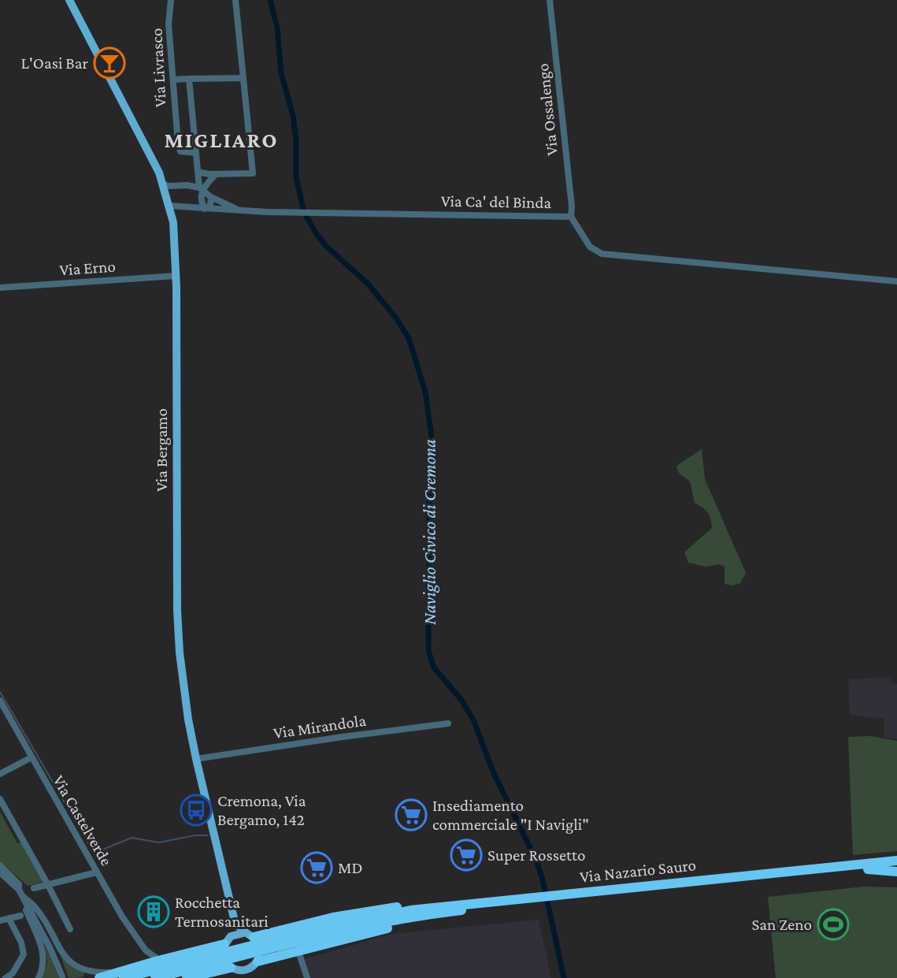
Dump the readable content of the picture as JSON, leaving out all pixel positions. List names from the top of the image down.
{
  "streets": {
    "highway": ["Via Nazario Sauro"],
    "main road": ["Via Bergamo"],
    "street": [
      "Via Livrasco",
      "Via Ossalengo",
      "Via Ca' del Binda",
      "Via Erno",
      "Via Mirandola",
      "Via Castelverde"
    ]
  },
  "crossings": [
    ["Via Ossalengo", "Via Ca' del Binda"],
    ["Via Ca' del Binda", "Via Bergamo"],
    ["Via Erno", "Via Bergamo"],
    ["Via Bergamo", "Via Mirandola"]
  ],
  "districts": ["MIGLIARO"],
  "water": ["Naviglio Civico di Cremona"],
  "places": {
    "bar": ["L'Oasi Bar"],
    "bus stop": ["Cremona, Via Bergamo, 142"],
    "supermarket": ["Insediamento commerciale \"I Navigli\"", "Super Rossetto", "MD"],
    "building": ["Rocchetta Termosanitari"],
    "sports": ["San Zeno"]
  }
}
